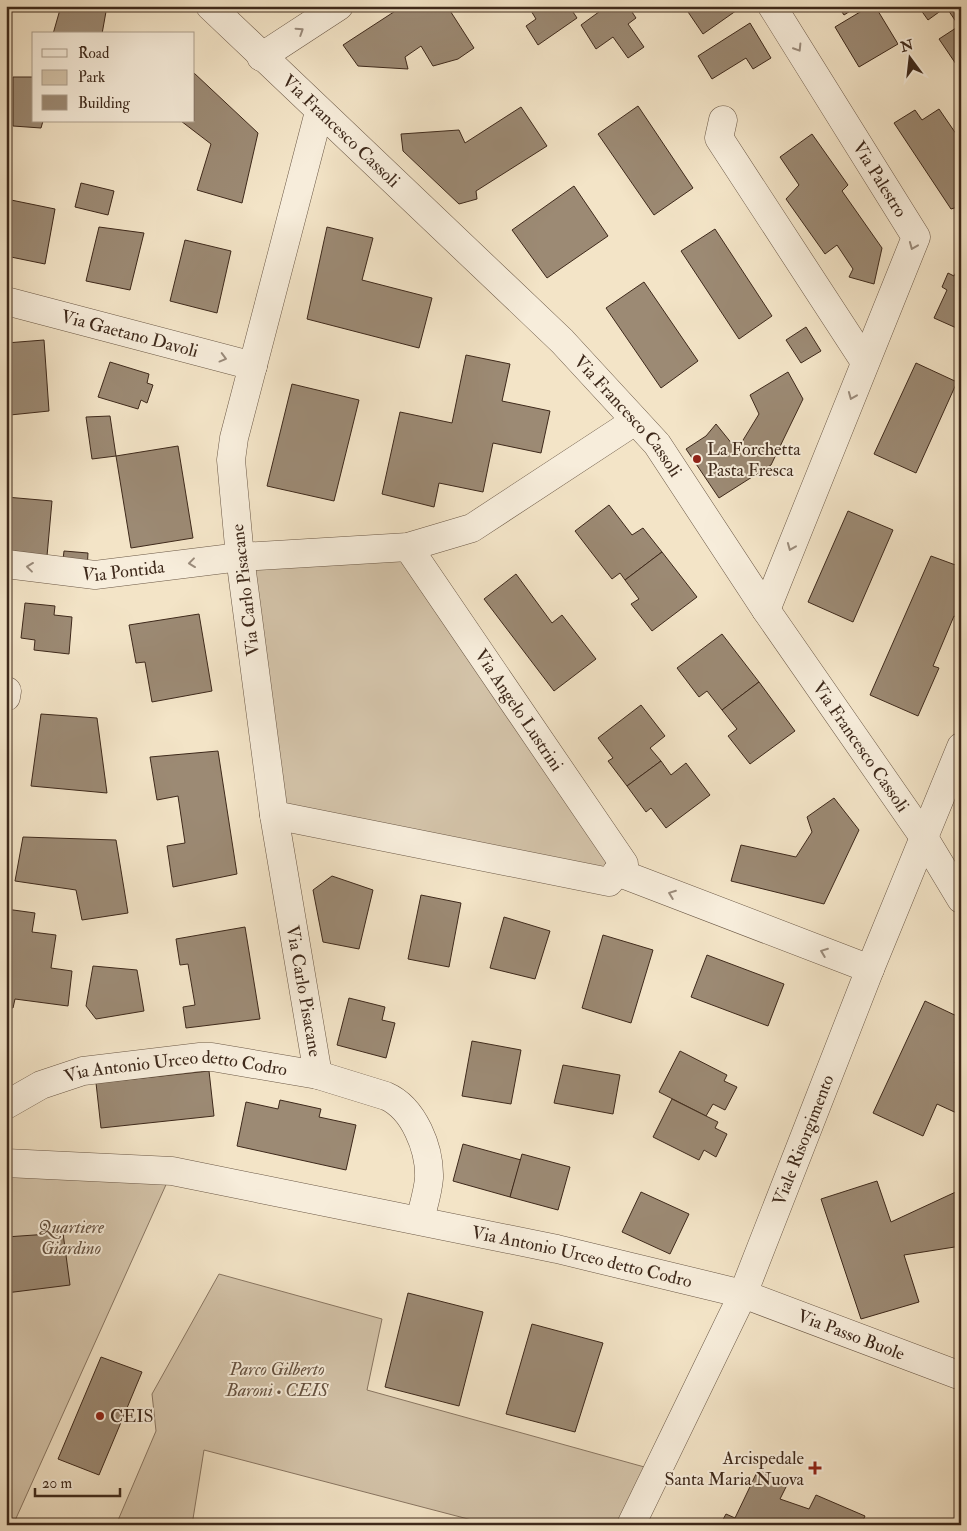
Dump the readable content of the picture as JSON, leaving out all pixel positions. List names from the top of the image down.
{
  "streets": {
    "street": [
      "Via Francesco Cassoli",
      "Via Palestro",
      "Via Gaetano Davoli",
      "Via Pontida",
      "Via Carlo Pisacane",
      "Via Angelo Lustrini",
      "Via Antonio Urceo detto Codro",
      "Viale Risorgimento",
      "Via Passo Buole"
    ]
  },
  "crossings": [
    ["Via Francesco Cassoli", "Via Palestro"],
    ["Via Francesco Cassoli", "Via Carlo Pisacane"],
    ["Via Francesco Cassoli", "Viale Risorgimento"],
    ["Via Gaetano Davoli", "Via Carlo Pisacane"],
    ["Via Pontida", "Via Carlo Pisacane"],
    ["Via Carlo Pisacane", "Via Antonio Urceo detto Codro"],
    ["Via Antonio Urceo detto Codro", "Viale Risorgimento"],
    ["Via Antonio Urceo detto Codro", "Via Passo Buole"],
    ["Viale Risorgimento", "Via Passo Buole"]
  ],
  "one_way": ["Via Palestro", "Via Gaetano Davoli", "Via Pontida"],
  "parks": ["Quartiere Giardino", "Parco Gilberto Baroni • CEIS"],
  "places": {
    "other": ["La Forchetta Pasta Fresca", "CEIS"],
    "health": ["Arcispedale Santa Maria Nuova"]
  },
  "legend": ["Road", "Park", "Building"],
  "scale_bar": "20 m",
  "north": "top"
}
